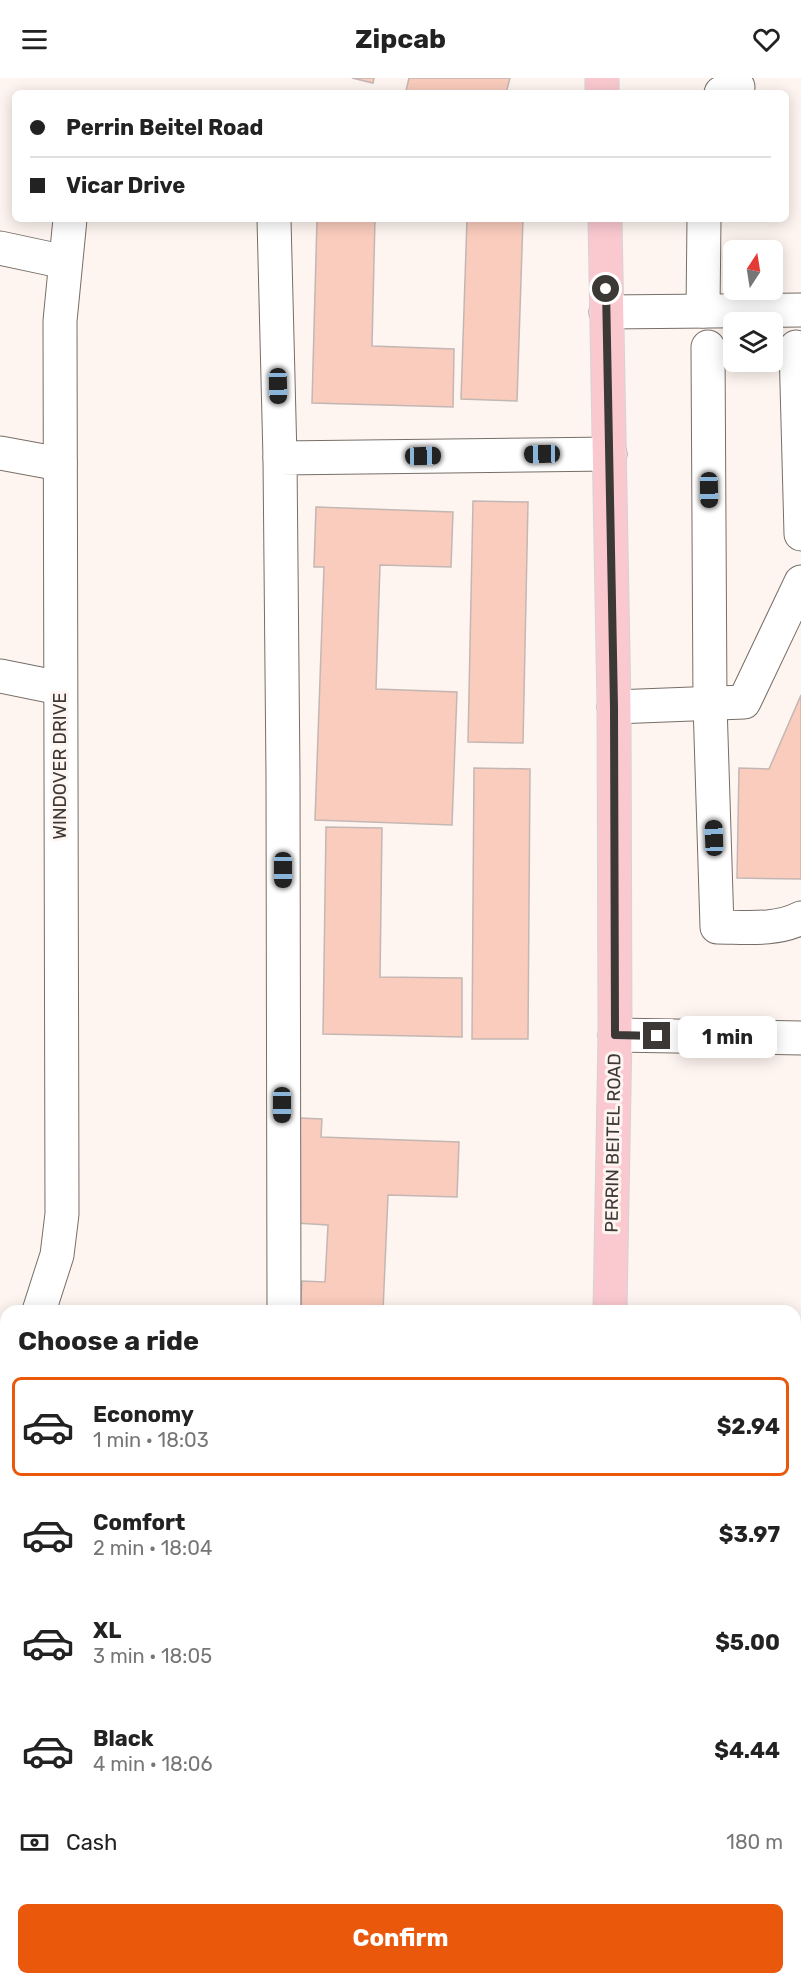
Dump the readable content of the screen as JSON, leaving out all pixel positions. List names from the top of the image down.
{
  "streets": {
    "main road": ["PERRIN BEITEL ROAD"],
    "street": ["WINDOVER DRIVE"]
  },
  "north": "top",
  "page": {
    "header": "Zipcab",
    "banner": ["Perrin Beitel Road", "Vicar Drive"],
    "bubble": "1 min",
    "heading": "Choose a ride",
    "list": [
      {
        "name": "Economy",
        "note": "1 min · 18:03",
        "value": "$2.94"
      },
      {
        "name": "Comfort",
        "note": "2 min · 18:04",
        "value": "$3.97"
      },
      {
        "name": "XL",
        "note": "3 min · 18:05",
        "value": "$5.00"
      },
      {
        "name": "Black",
        "note": "4 min · 18:06",
        "value": "$4.44"
      }
    ],
    "pay": ["Cash", "180 m"],
    "buttons": "Confirm"
  }
}
